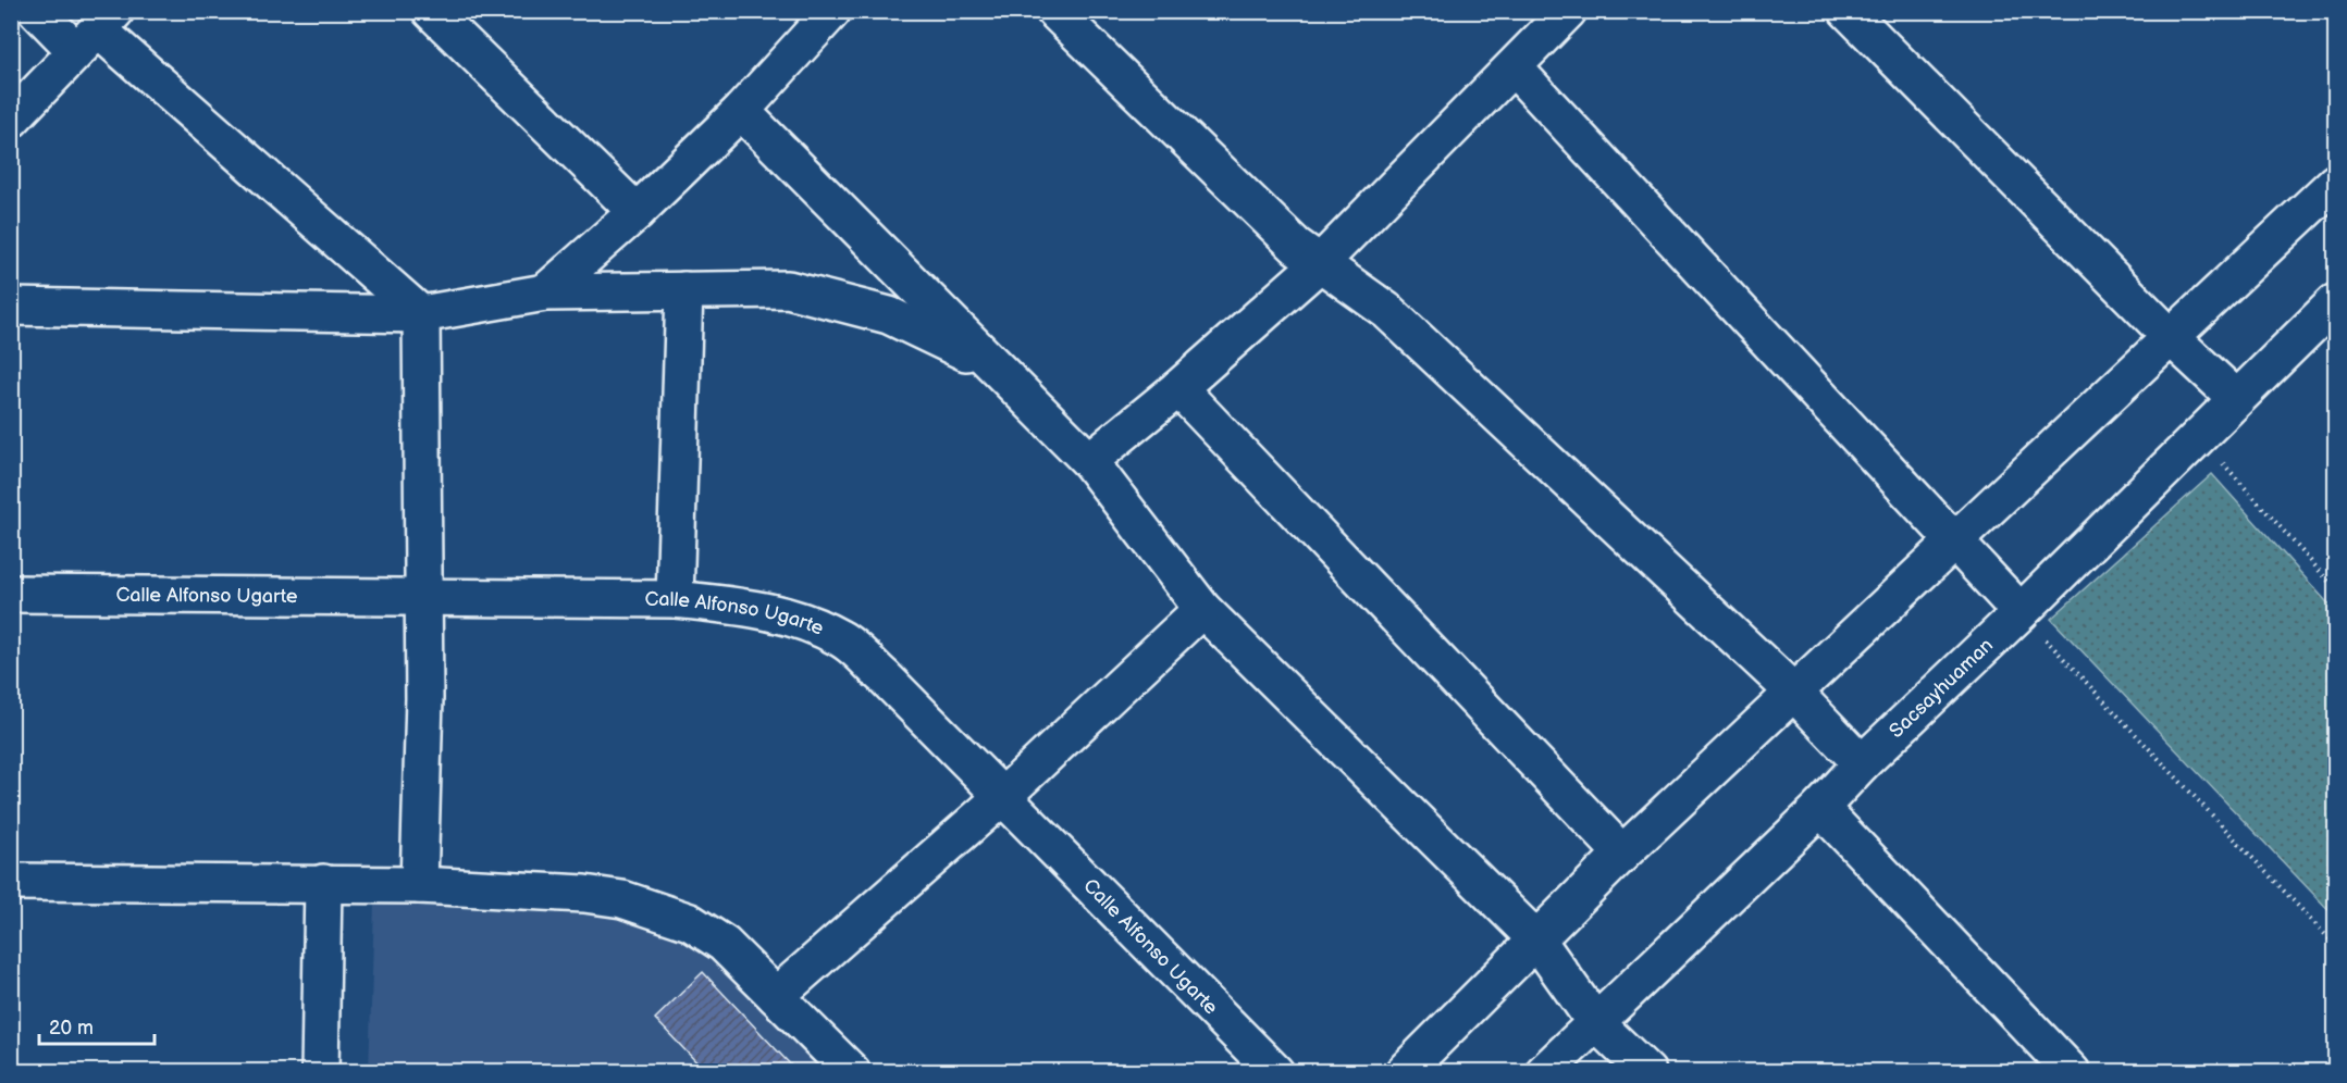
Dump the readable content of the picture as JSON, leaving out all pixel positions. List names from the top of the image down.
{
  "streets": {
    "street": ["Calle Alfonso Ugarte", "Sacsayhuaman"]
  },
  "scale_bar": "20 m"
}
